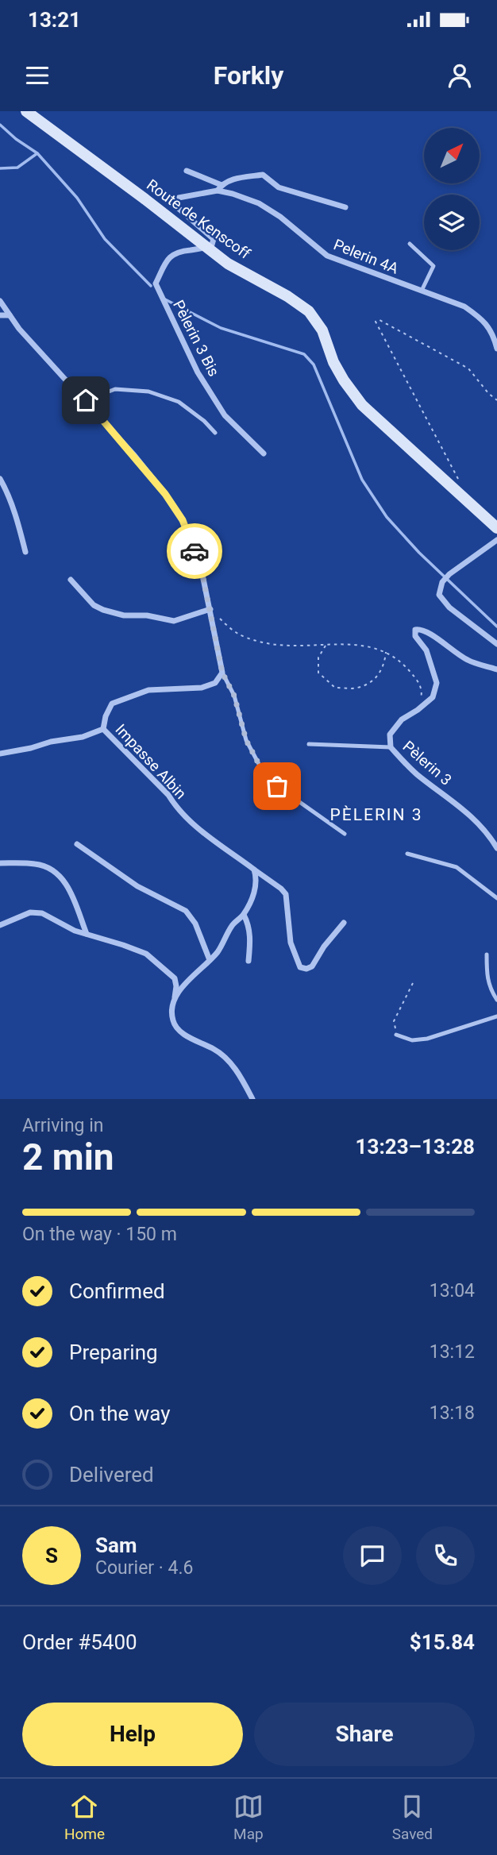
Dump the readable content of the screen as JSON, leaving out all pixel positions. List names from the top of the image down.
{
  "streets": {
    "main road": ["Route de Kenscoff"],
    "street": [
      "Pelerin 4A",
      "Pèlerin 3 Bis",
      "Impasse Albin",
      "Pèlerin 3"
    ]
  },
  "crossings": [
    ["Route de Kenscoff", "Pèlerin 3 Bis"]
  ],
  "districts": ["PÈLERIN 3"],
  "north": "top right",
  "page": {
    "status": "13:21",
    "header": "Forkly",
    "heading": ["2 min", "Arriving in", "13:23–13:28"],
    "panel": [
      "Sam",
      "Courier · 4.6",
      "Order #5400",
      "$15.84"
    ],
    "bar": "On the way · 150 m",
    "list": [
      ["Confirmed", "13:04"],
      ["Preparing", "13:12"],
      ["On the way", "13:18"],
      "Delivered"
    ],
    "round": "S",
    "buttons": ["Help", "Share"],
    "tabs": ["Home", "Map", "Saved"]
  }
}
